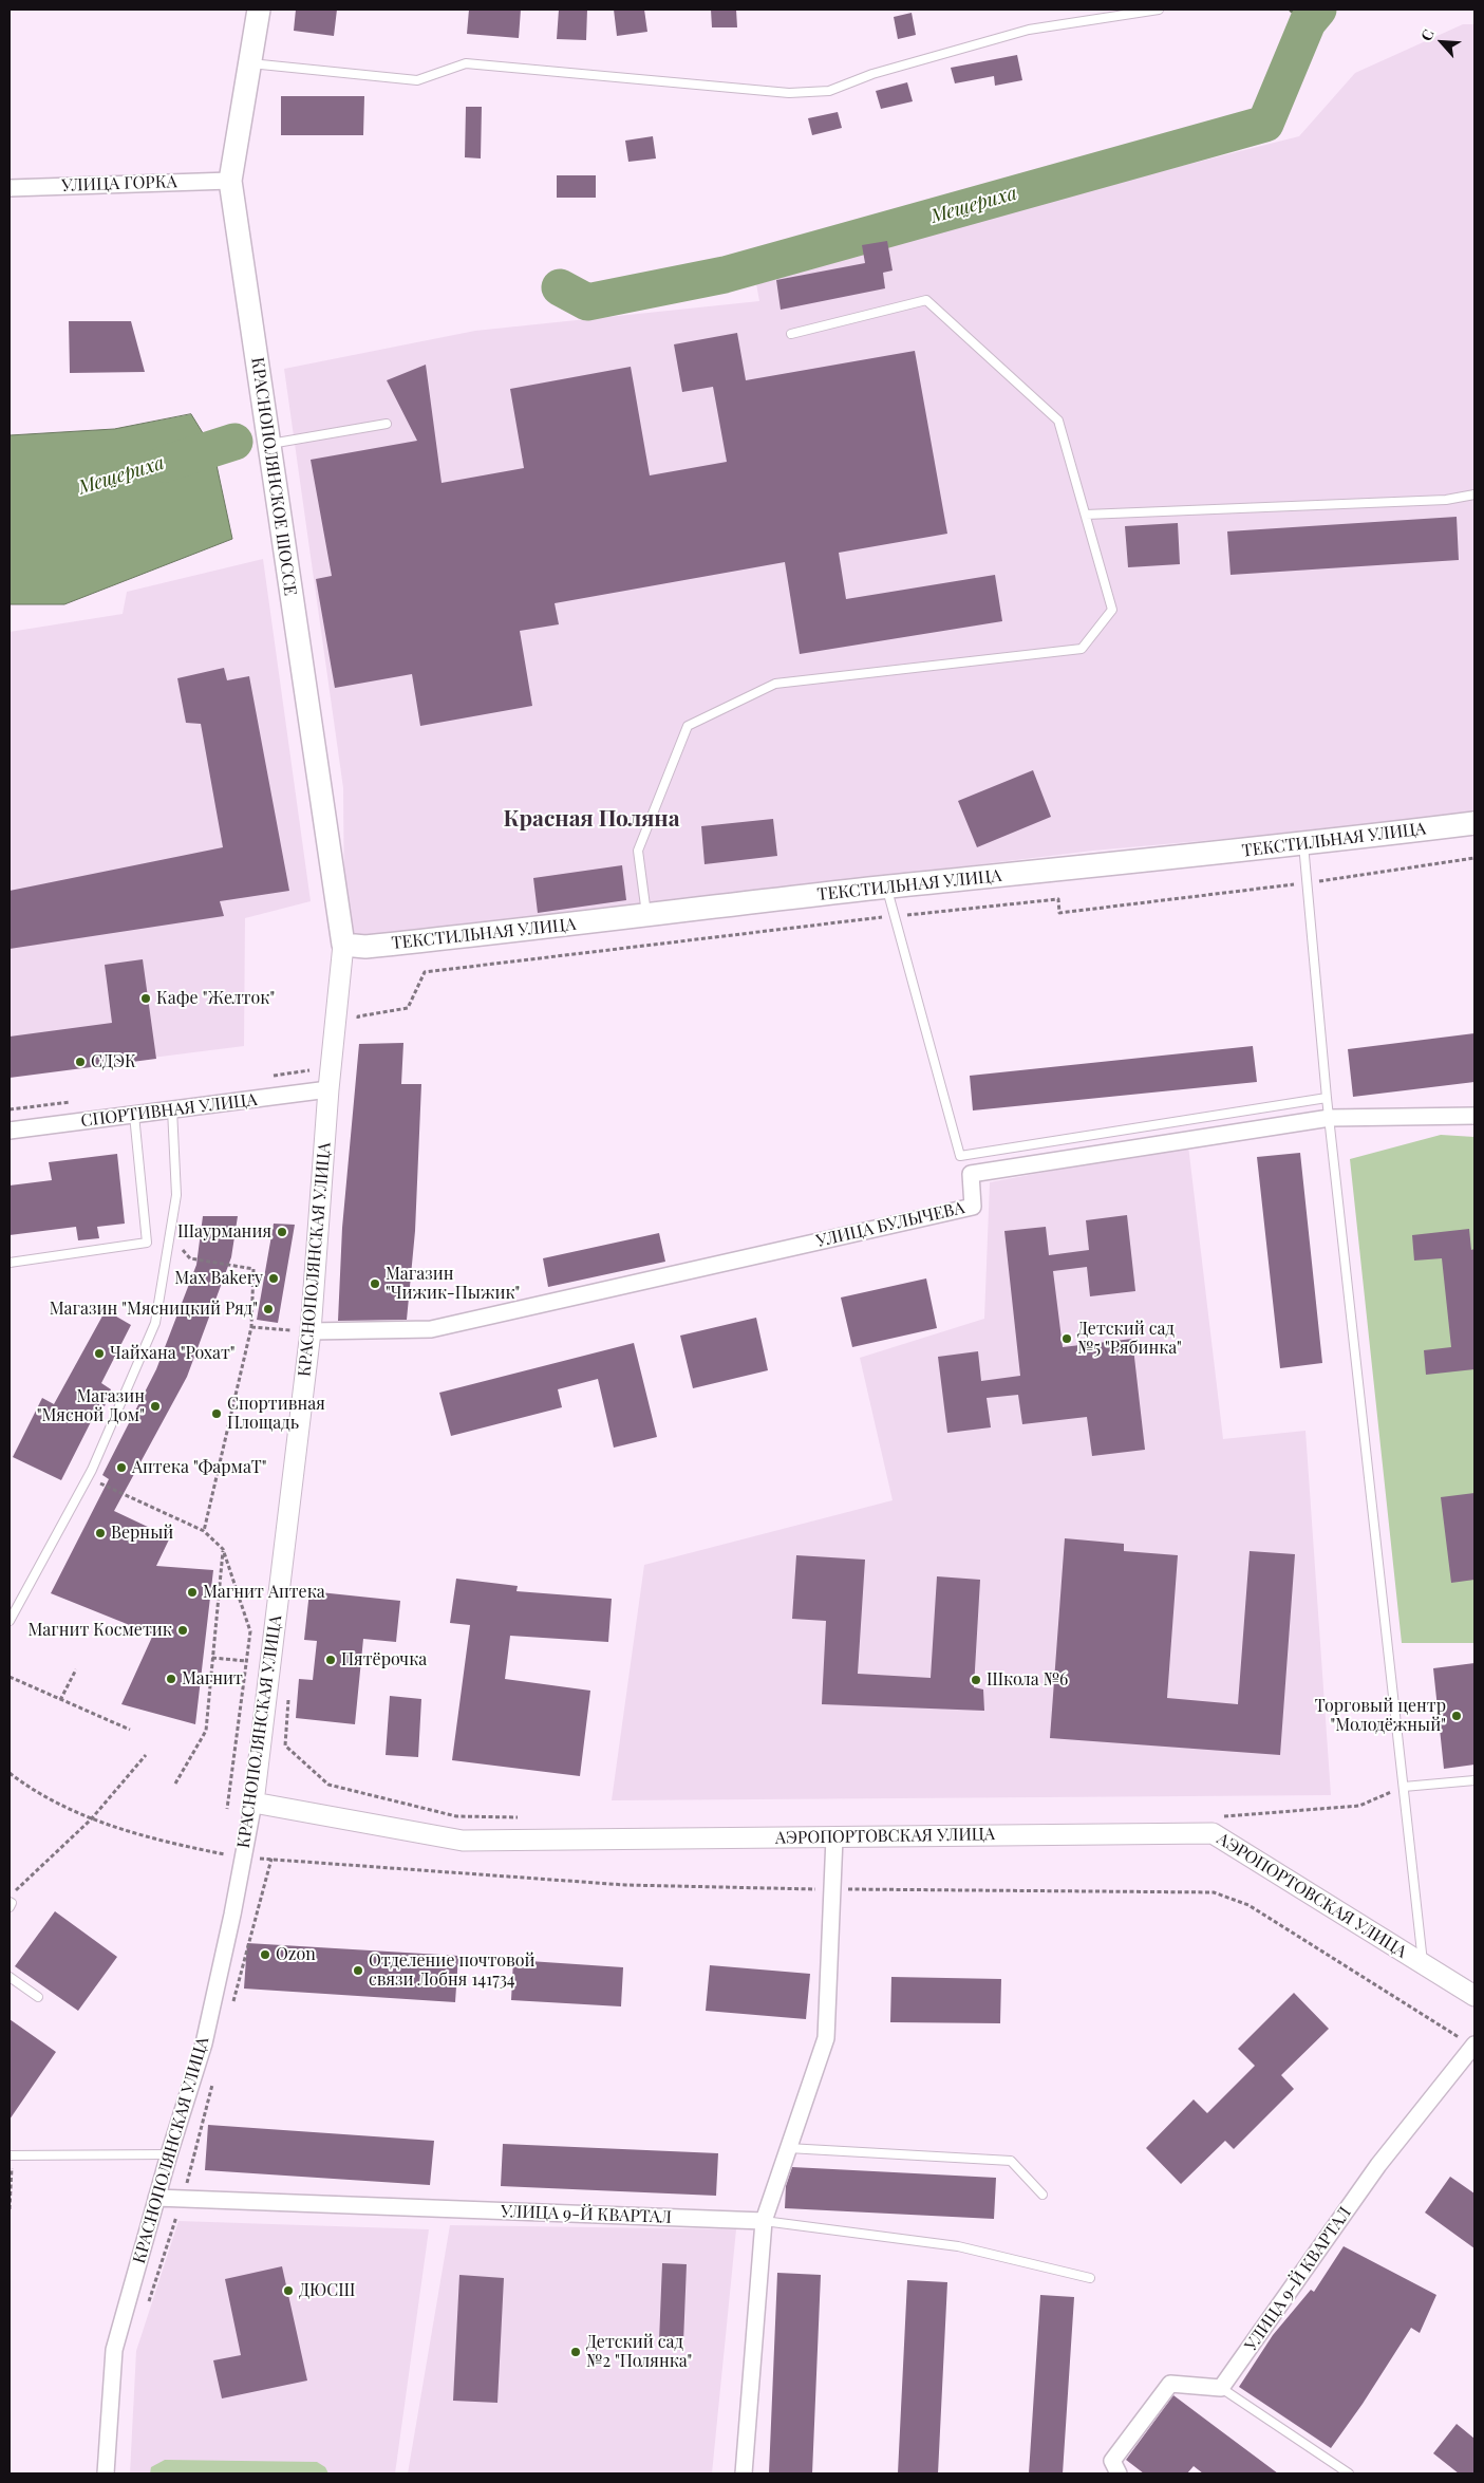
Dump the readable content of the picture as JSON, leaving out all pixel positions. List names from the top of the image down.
{
  "streets": {
    "main road": ["КРАСНОПОЛЯНСКОЕ ШОССЕ", "ТЕКСТИЛЬНАЯ УЛИЦА"],
    "street": [
      "УЛИЦА ГОРКА",
      "СПОРТИВНАЯ УЛИЦА",
      "УЛИЦА БУЛЫЧЕВА",
      "КРАСНОПОЛЯНСКАЯ УЛИЦА",
      "АЭРОПОРТОВСКАЯ УЛИЦА",
      "УЛИЦА 9-Й КВАРТАЛ"
    ]
  },
  "crossings": [
    ["УЛИЦА ГОРКА", "КРАСНОПОЛЯНСКОЕ ШОССЕ"],
    ["КРАСНОПОЛЯНСКОЕ ШОССЕ", "ТЕКСТИЛЬНАЯ УЛИЦА"],
    ["КРАСНОПОЛЯНСКОЕ ШОССЕ", "КРАСНОПОЛЯНСКАЯ УЛИЦА"],
    ["ТЕКСТИЛЬНАЯ УЛИЦА", "КРАСНОПОЛЯНСКАЯ УЛИЦА"],
    ["СПОРТИВНАЯ УЛИЦА", "КРАСНОПОЛЯНСКАЯ УЛИЦА"],
    ["УЛИЦА БУЛЫЧЕВА", "КРАСНОПОЛЯНСКАЯ УЛИЦА"],
    ["КРАСНОПОЛЯНСКАЯ УЛИЦА", "АЭРОПОРТОВСКАЯ УЛИЦА"],
    ["КРАСНОПОЛЯНСКАЯ УЛИЦА", "УЛИЦА 9-Й КВАРТАЛ"]
  ],
  "districts": ["Красная Поляна"],
  "water": ["Мещериха"],
  "places": [
    "Кафе \"Желток\"",
    "СДЭК",
    "Шаурмания",
    "Max Bakery",
    "Магазин \"Чижик-Пыжик\"",
    "Магазин \"Мясницкий Ряд\"",
    "Детский сад №5 \"Рябинка\"",
    "Чайхана \"Рохат\"",
    "Магазин \"Мясной Дом\"",
    "Спортивная Площадь",
    "Аптека \"ФармаТ\"",
    "Верный",
    "Магнит Аптека",
    "Магнит Косметик",
    "Пятёрочка",
    "Магнит",
    "Школа №6",
    "Торговый центр \"Молодёжный\"",
    "Ozon",
    "Отделение почтовой связи Лобня 141734",
    "ДЮСШ",
    "Детский сад №2 \"Полянка\""
  ],
  "north": "top left"
}
